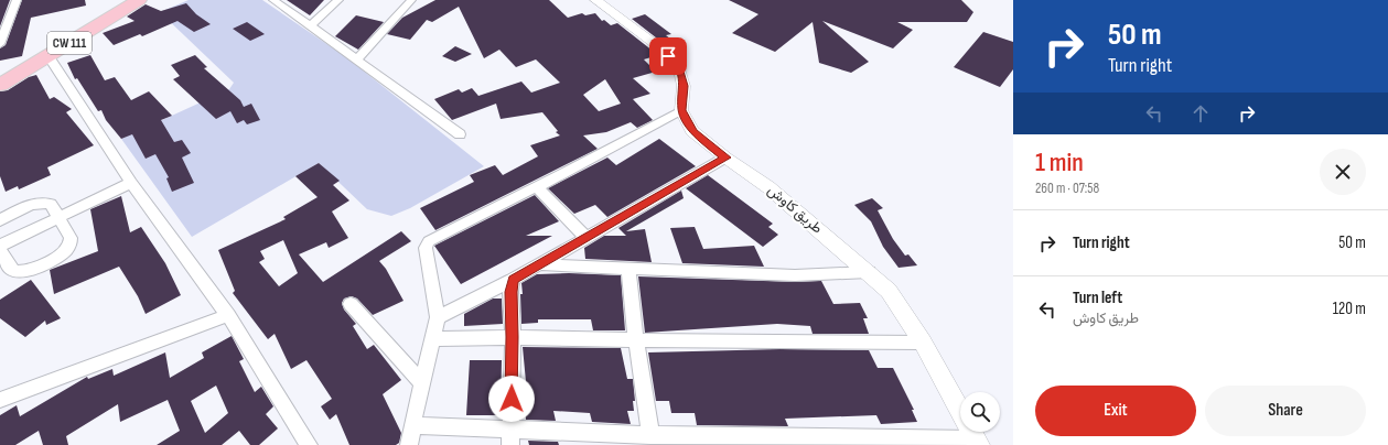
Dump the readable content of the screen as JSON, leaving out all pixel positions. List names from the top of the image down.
{
  "streets": {
    "main road": ["CW 111"],
    "street": ["طريق كاوش"]
  },
  "page": {
    "turn": ["50 m", "Turn right"],
    "heading": ["1 min", "260 m · 07:58"],
    "list": [
      {
        "name": "Turn right",
        "value": "50 m"
      },
      {
        "name": "Turn left",
        "note": "طريق كاوش",
        "value": "120 m"
      }
    ],
    "buttons": ["Exit", "Share"]
  }
}
